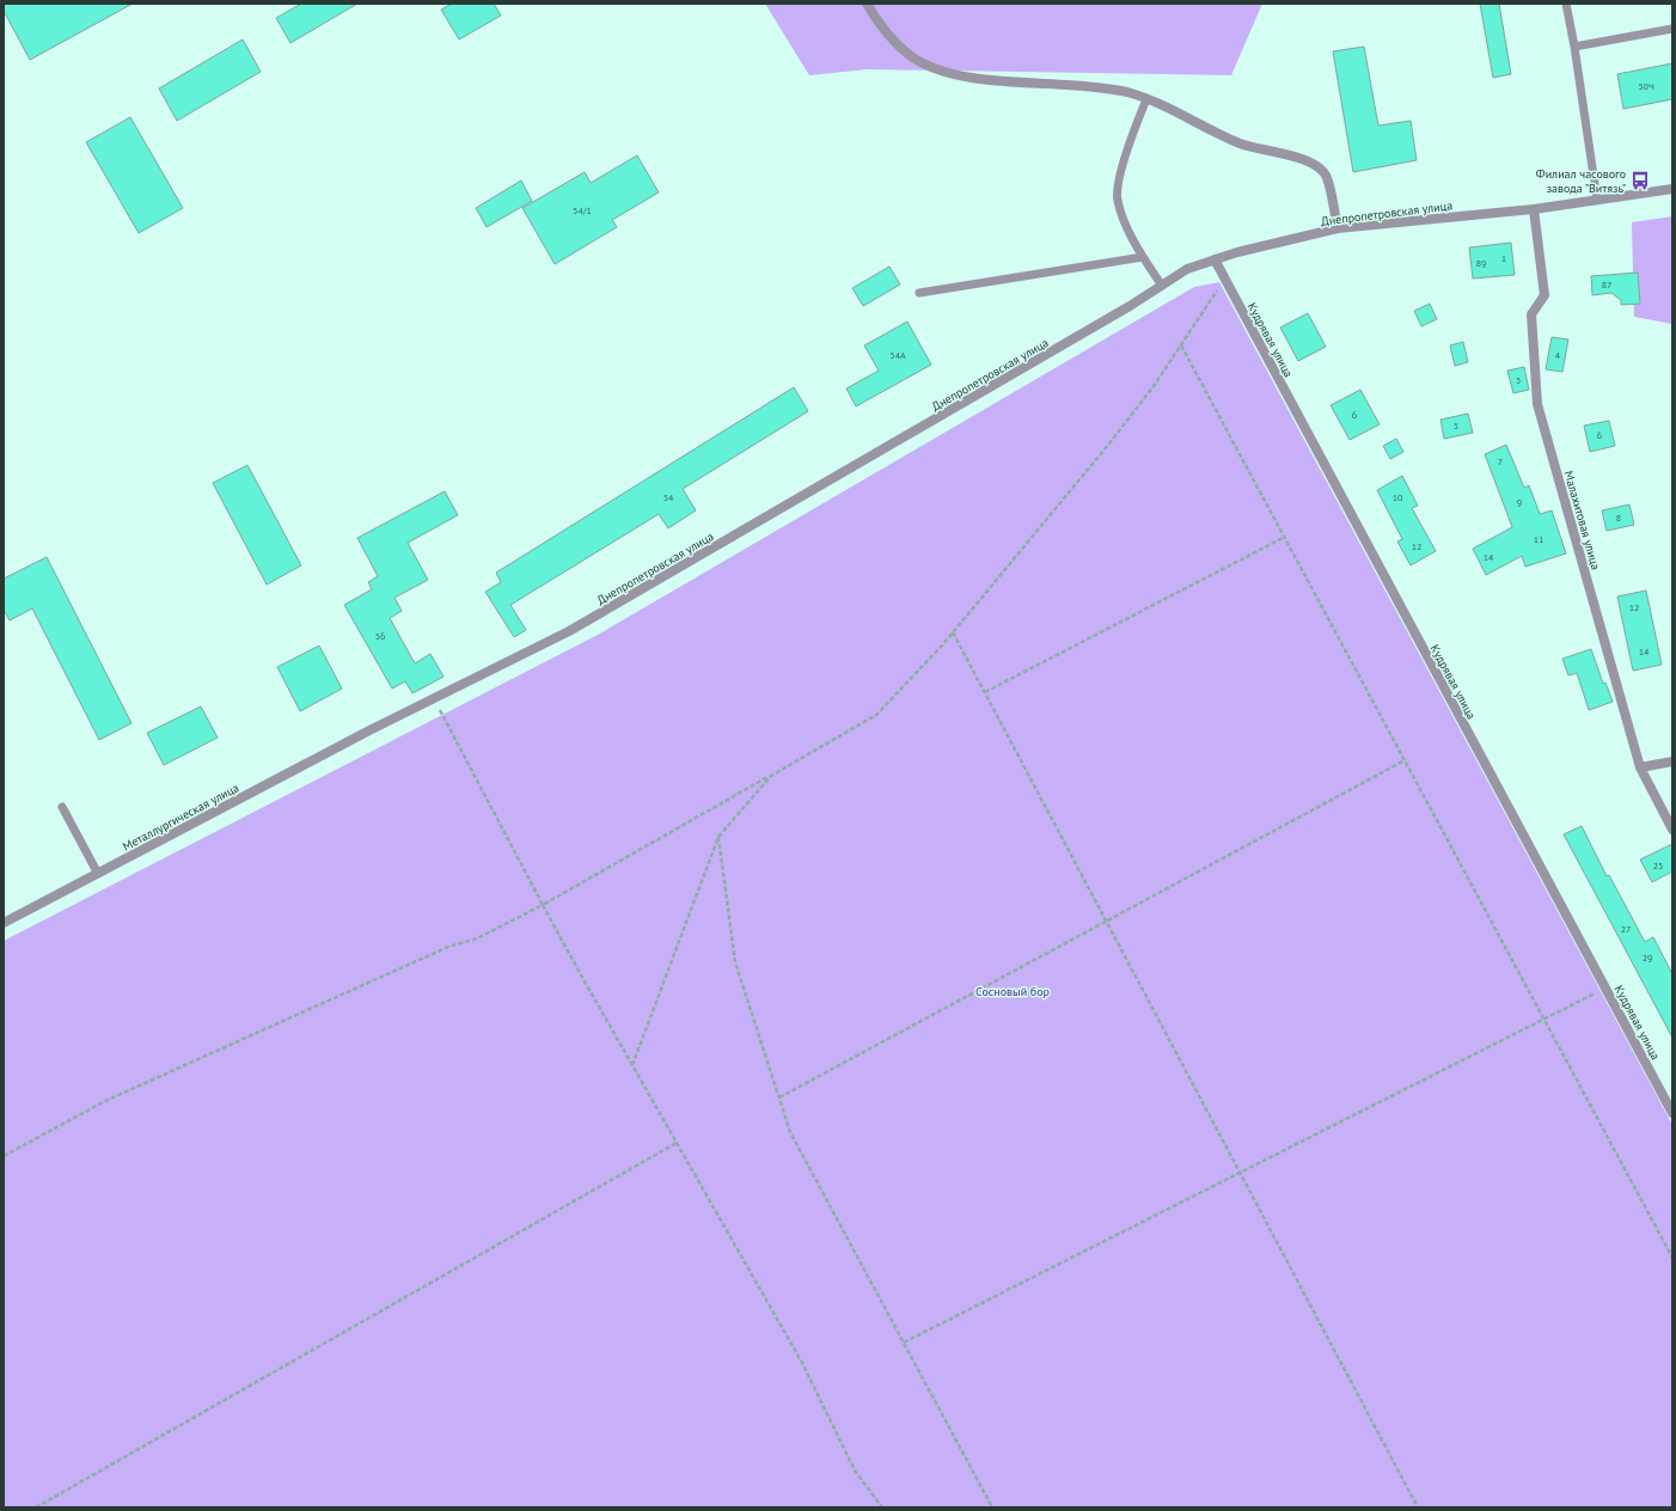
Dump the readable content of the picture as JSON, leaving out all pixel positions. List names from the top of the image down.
{
  "streets": {
    "street": [
      "Днепропетровская улица",
      "Кудрявая улица",
      "Малахитовая улица",
      "Металлургическая улица"
    ]
  },
  "crossings": [
    ["Днепропетровская улица", "Кудрявая улица"],
    ["Днепропетровская улица", "Малахитовая улица"],
    ["Днепропетровская улица", "Металлургическая улица"]
  ],
  "parks": ["Сосновый бор"],
  "places": {
    "bus stop": ["Филиал часового завода \"Витязь\""]
  },
  "house_numbers": [
    "50Ч",
    "54/1",
    "1",
    "89",
    "87",
    "54А",
    "4",
    "3",
    "6",
    "5",
    "6",
    "7",
    "54",
    "10",
    "9",
    "8",
    "11",
    "12",
    "14",
    "12",
    "56",
    "14",
    "25",
    "27",
    "29"
  ]
}
